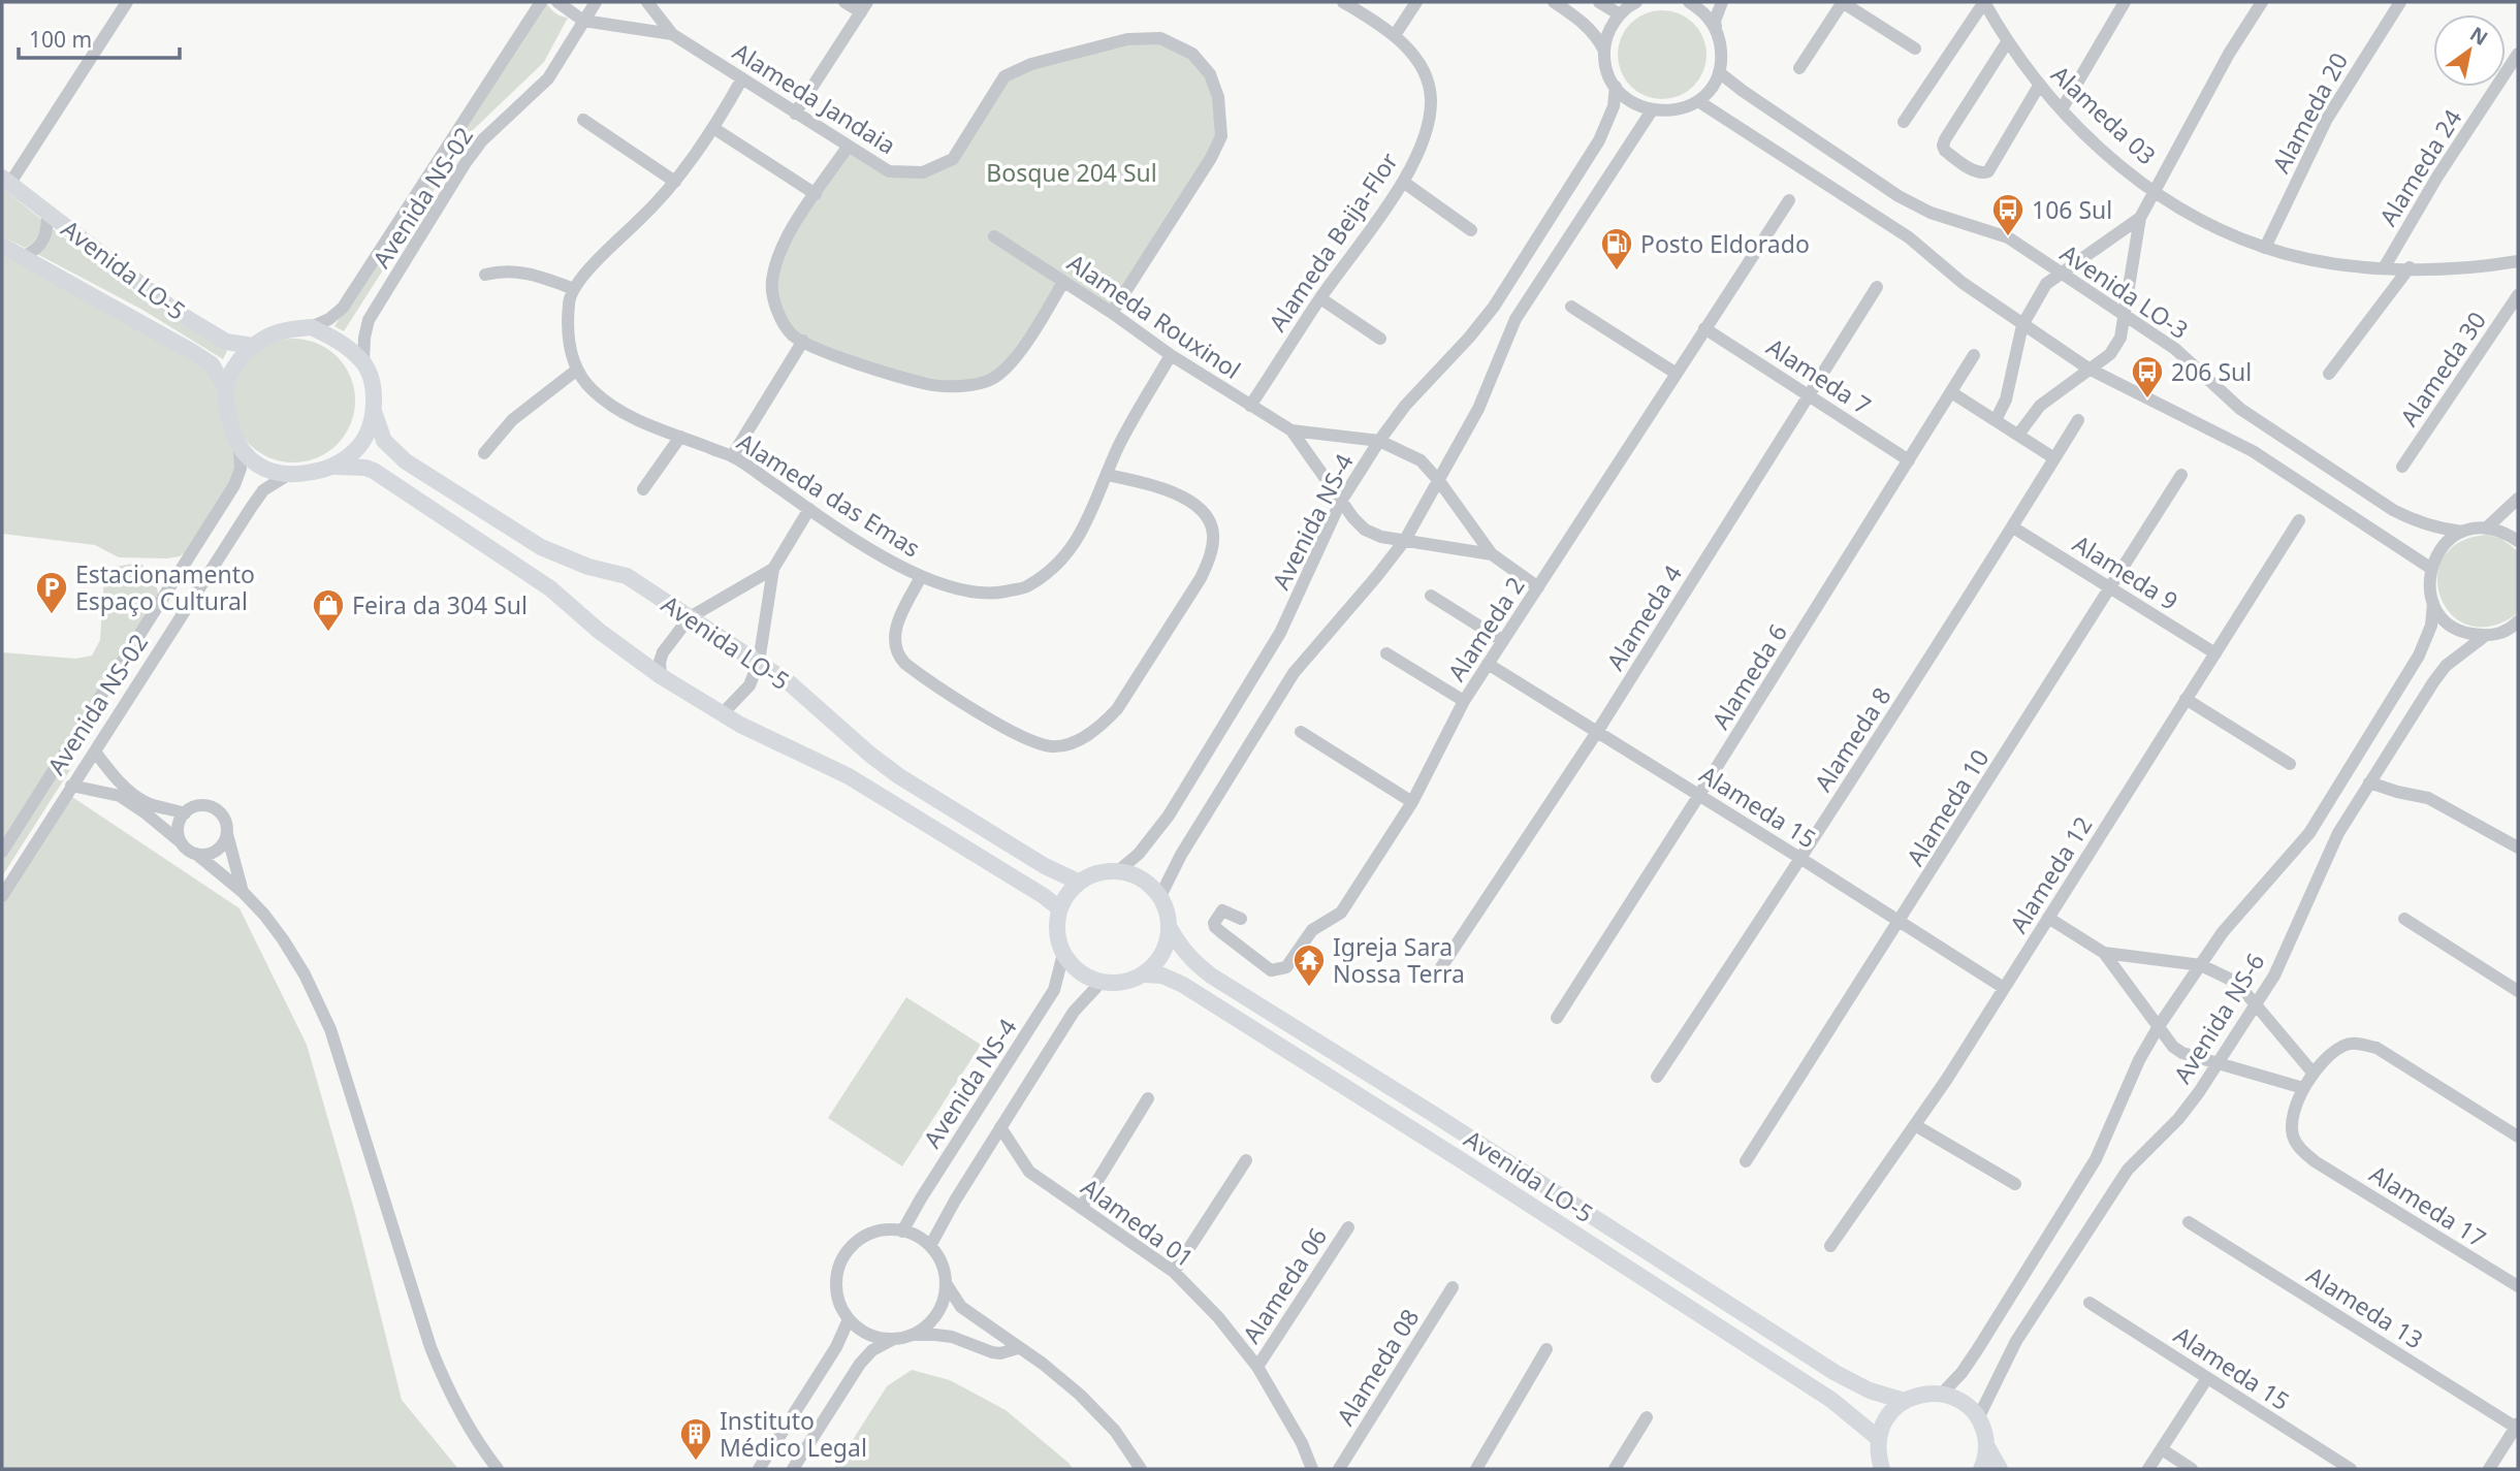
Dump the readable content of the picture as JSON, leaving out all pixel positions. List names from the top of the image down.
{
  "streets": {
    "main road": ["Avenida LO-5"],
    "street": [
      "Alameda Jandaia",
      "Alameda 20",
      "Alameda 03",
      "Alameda 24",
      "Avenida NS-02",
      "Alameda Beija-Flor",
      "Avenida LO-3",
      "Alameda Rouxinol",
      "Alameda 30",
      "Alameda 7",
      "Alameda das Emas",
      "Avenida NS-4",
      "Alameda 9",
      "Alameda 4",
      "Alameda 2",
      "Alameda 6",
      "Alameda 8",
      "Alameda 15",
      "Alameda 10",
      "Alameda 12",
      "Avenida NS-6",
      "Alameda 17",
      "Alameda 01",
      "Alameda 06",
      "Alameda 13",
      "Alameda 08"
    ]
  },
  "crossings": [
    ["Alameda Jandaia", "Avenida NS-02"],
    ["Alameda Jandaia", "Alameda Rouxinol"],
    ["Alameda 20", "Alameda 03"],
    ["Alameda 03", "Alameda 24"],
    ["Avenida NS-02", "Avenida LO-5"],
    ["Alameda Beija-Flor", "Alameda Rouxinol"],
    ["Avenida LO-5", "Avenida NS-4"],
    ["Alameda Rouxinol", "Alameda das Emas"],
    ["Alameda 7", "Alameda 4"],
    ["Alameda 7", "Alameda 2"],
    ["Alameda 7", "Alameda 6"],
    ["Avenida NS-4", "Alameda 01"],
    ["Alameda 9", "Alameda 8"],
    ["Alameda 9", "Alameda 10"],
    ["Alameda 9", "Alameda 12"],
    ["Alameda 4", "Alameda 15"],
    ["Alameda 2", "Alameda 15"],
    ["Alameda 6", "Alameda 15"],
    ["Alameda 8", "Alameda 15"],
    ["Alameda 15", "Alameda 10"],
    ["Alameda 15", "Alameda 12"],
    ["Alameda 01", "Alameda 06"]
  ],
  "parks": ["Bosque 204 Sul"],
  "places": {
    "bus stop": ["106 Sul", "206 Sul"],
    "fuel station": ["Posto Eldorado"],
    "parking": ["Estacionamento Espaço Cultural"],
    "shop": ["Feira da 304 Sul"],
    "temple": ["Igreja Sara Nossa Terra"],
    "building": ["Instituto Médico Legal"]
  },
  "scale_bar": "100 m",
  "north": "top right"
}
